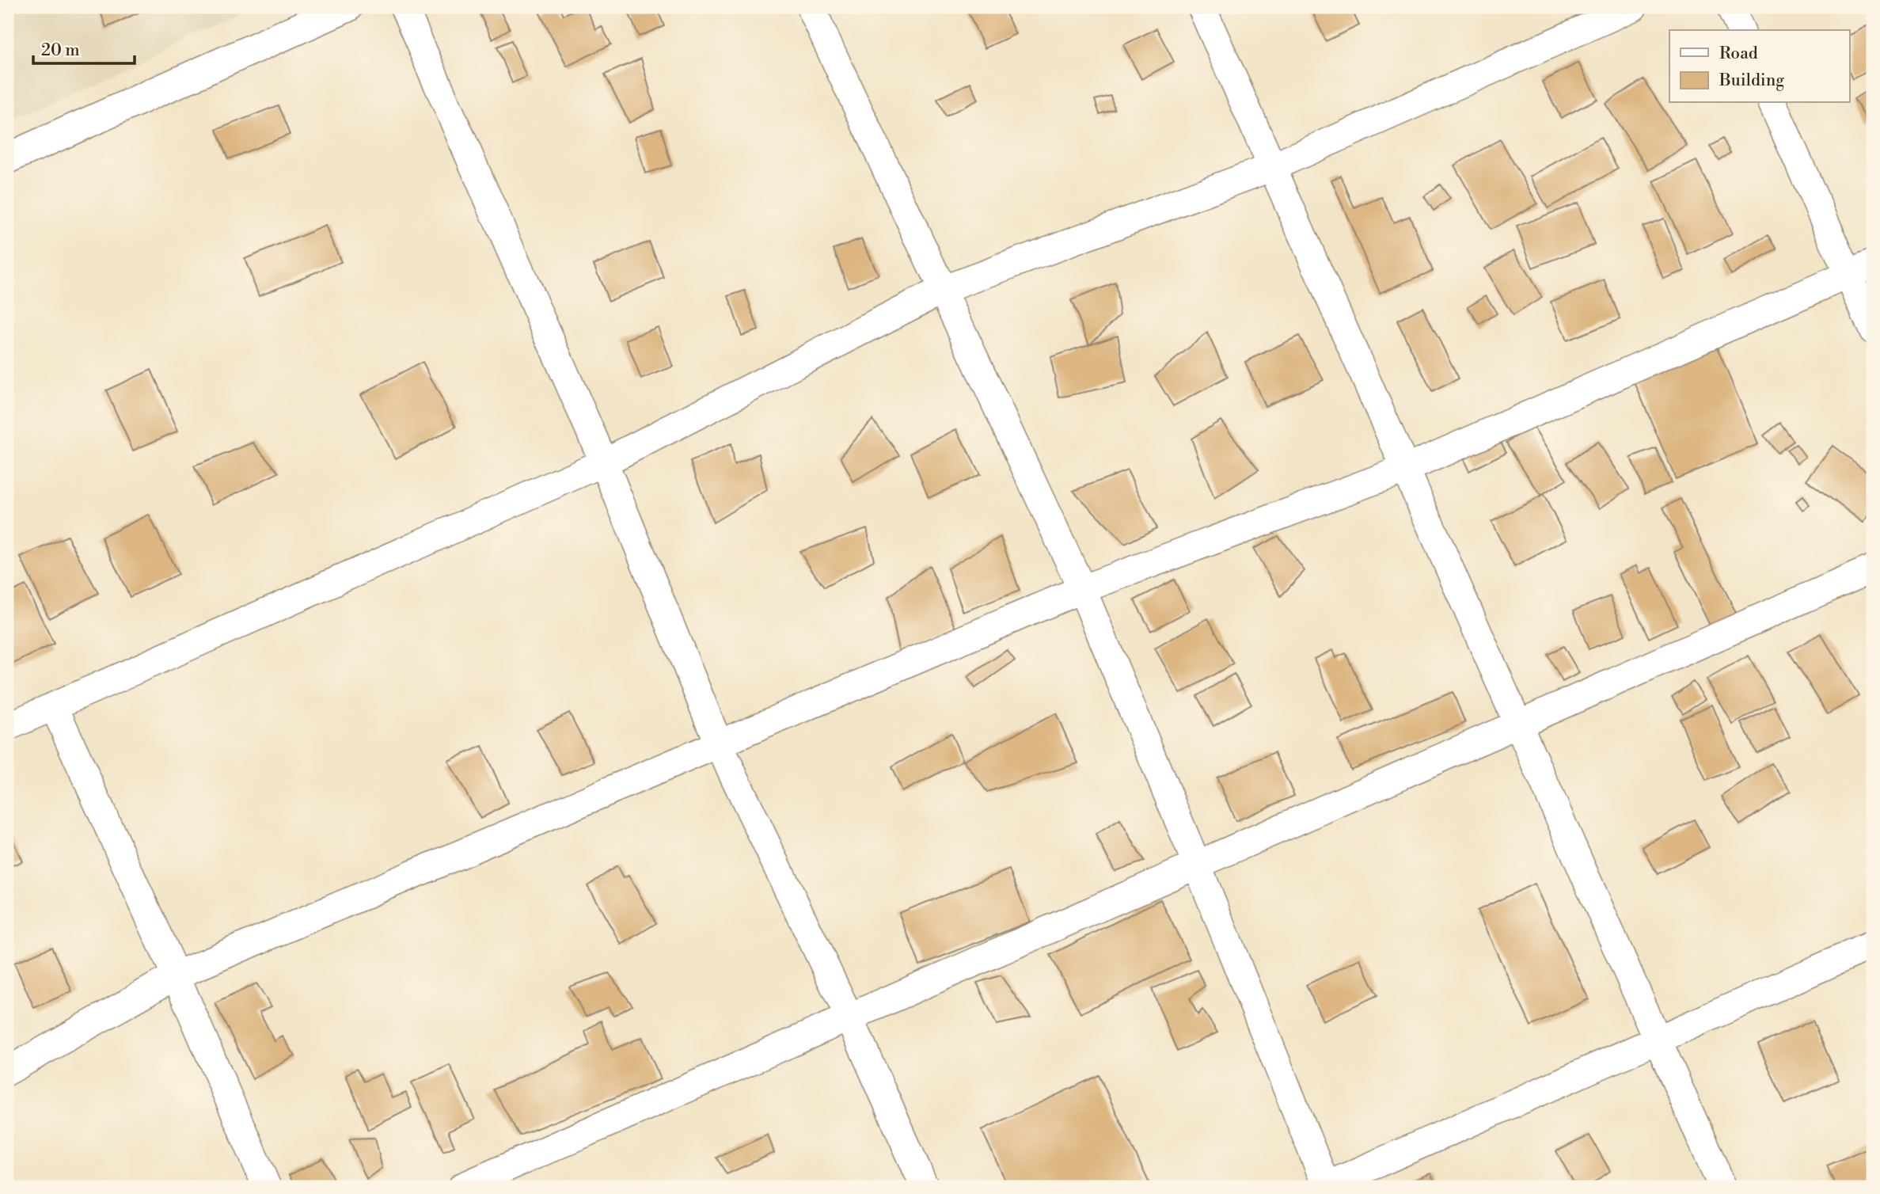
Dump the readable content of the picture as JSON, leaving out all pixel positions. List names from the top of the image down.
{
  "legend": ["Road", "Building"],
  "scale_bar": "20 m"
}
